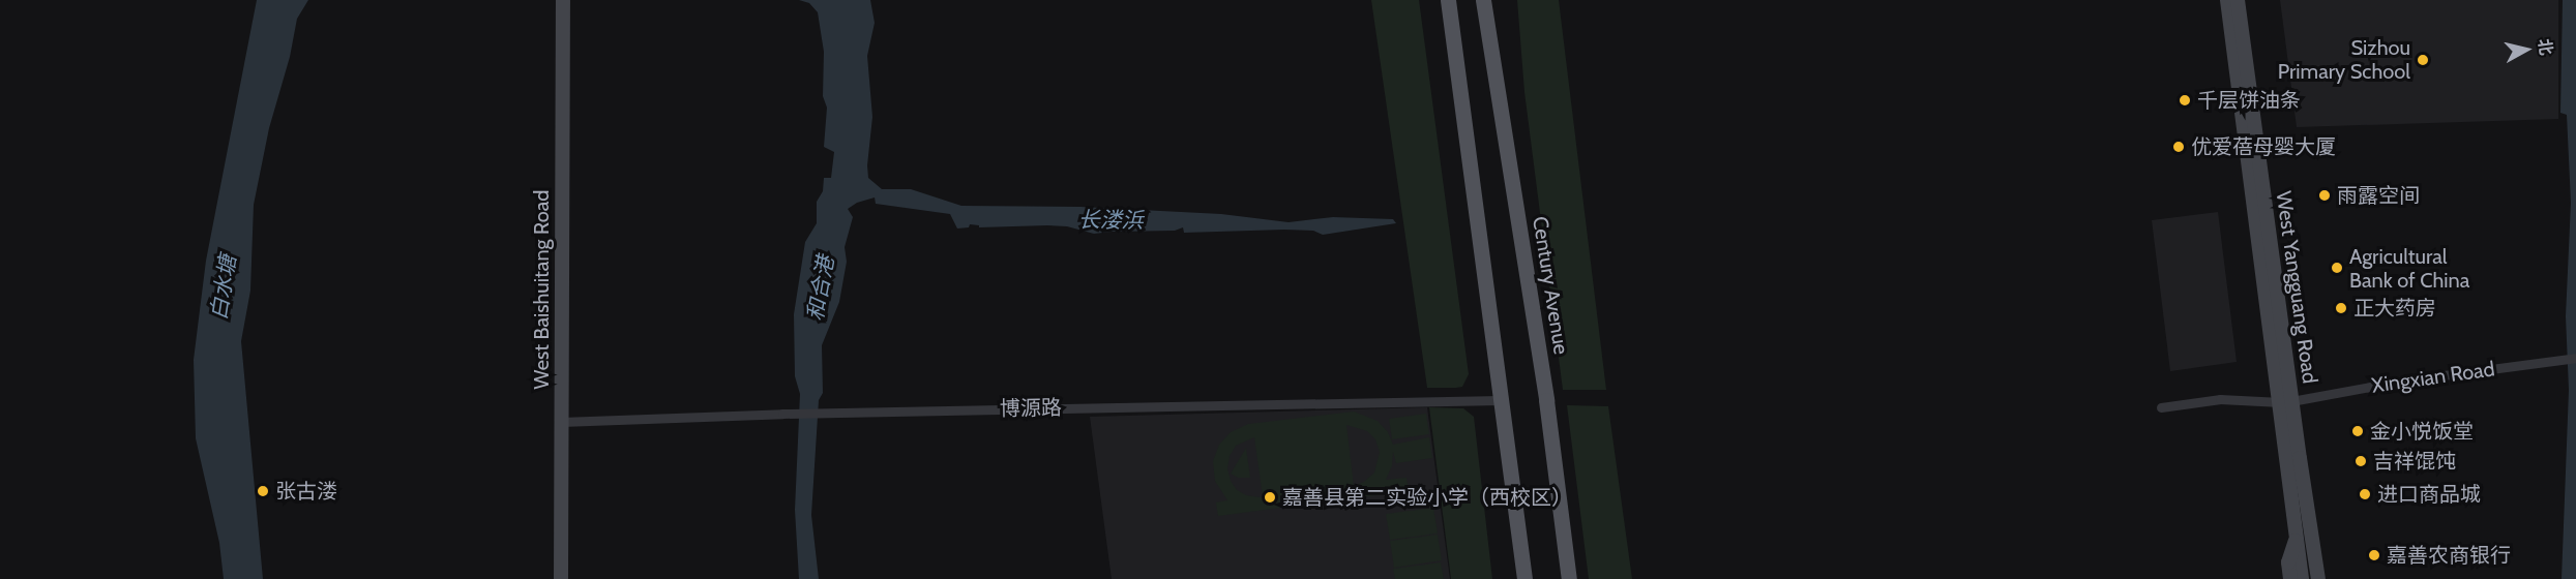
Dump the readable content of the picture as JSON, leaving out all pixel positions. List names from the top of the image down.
{
  "streets": {
    "main road": ["Century Avenue", "West Yangguang Road", "West Baishuitang Road"],
    "street": ["Xingxian Road", "博源路"]
  },
  "crossings": [
    ["West Yangguang Road", "Xingxian Road"],
    ["West Baishuitang Road", "博源路"]
  ],
  "water": ["长溇浜", "白水塘", "和合港"],
  "places": [
    "Sizhou Primary School",
    "千层饼油条",
    "优爱蓓母婴大厦",
    "雨露空间",
    "Agricultural Bank of China",
    "正大药房",
    "金小悦饭堂",
    "吉祥馄饨",
    "张古溇",
    "进口商品城",
    "嘉善县第二实验小学（西校区）",
    "嘉善农商银行"
  ],
  "north": "right"
}
